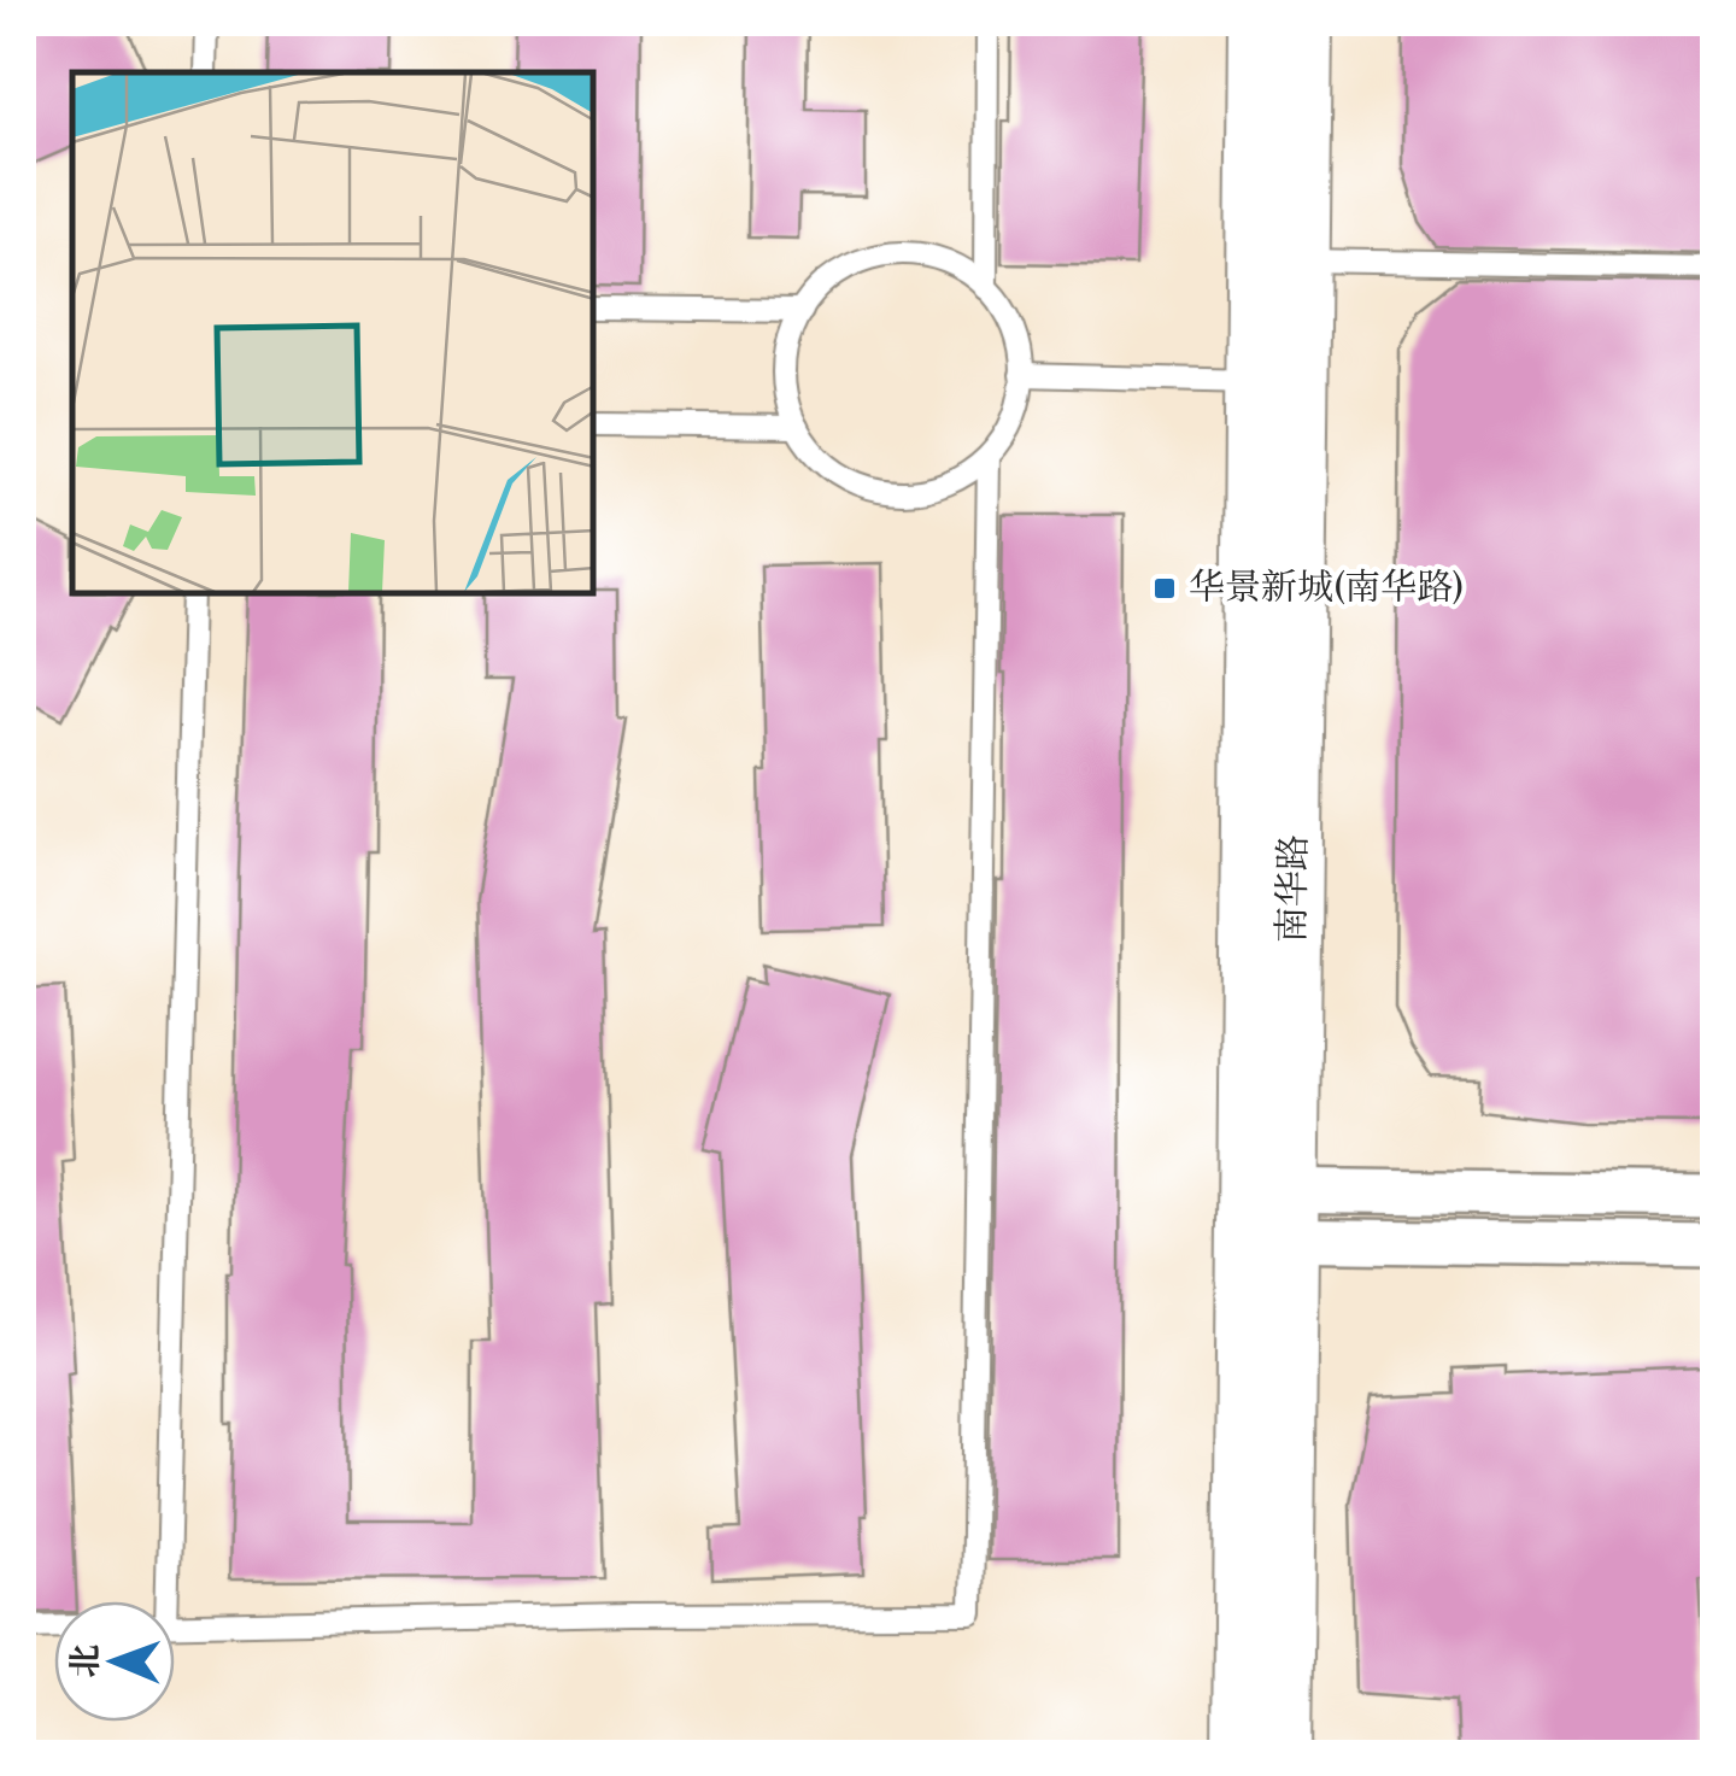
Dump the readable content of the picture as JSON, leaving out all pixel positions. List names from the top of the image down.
{
  "streets": {
    "street": ["南华路"]
  },
  "places": {
    "transit": ["华景新城(南华路)"]
  },
  "north": "left"
}
